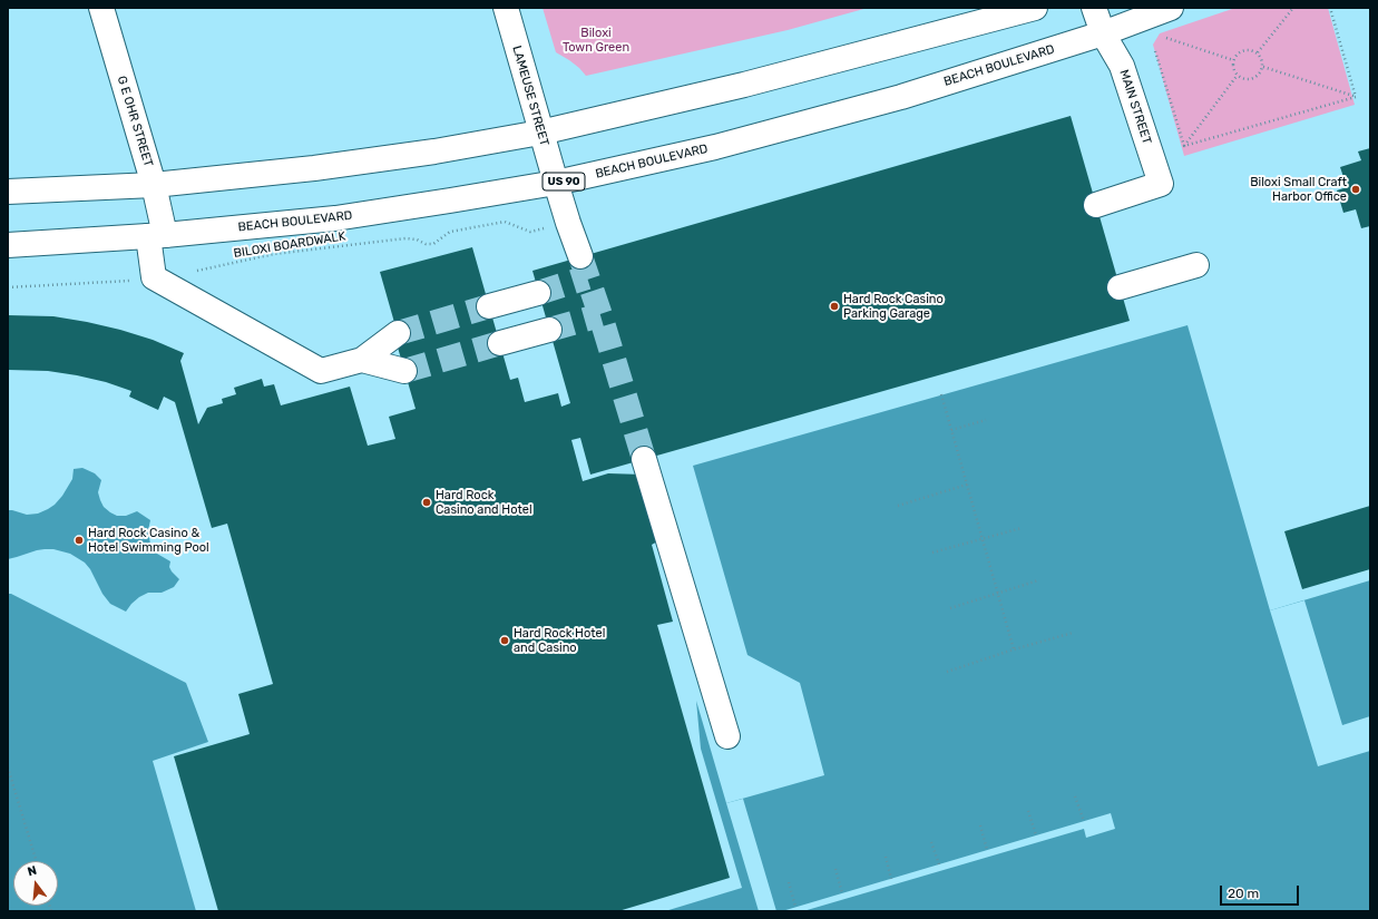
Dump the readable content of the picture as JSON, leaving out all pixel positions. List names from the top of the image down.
{
  "streets": {
    "main road": [
      "BEACH BOULEVARD",
      "LAMEUSE STREET",
      "MAIN STREET",
      "G E OHR STREET",
      "US 90"
    ],
    "path": ["BILOXI BOARDWALK"]
  },
  "crossings": [
    ["BEACH BOULEVARD", "LAMEUSE STREET"],
    ["BEACH BOULEVARD", "MAIN STREET"],
    ["BEACH BOULEVARD", "G E OHR STREET"],
    ["LAMEUSE STREET", "BILOXI BOARDWALK"],
    ["G E OHR STREET", "BILOXI BOARDWALK"]
  ],
  "parks": ["Biloxi Town Green"],
  "places": [
    "Biloxi Small Craft Harbor Office",
    "Hard Rock Casino Parking Garage",
    "Hard Rock Casino and Hotel",
    "Hard Rock Casino & Hotel Swimming Pool",
    "Hard Rock Hotel and Casino"
  ],
  "scale_bar": "20 m",
  "north": "top"
}
